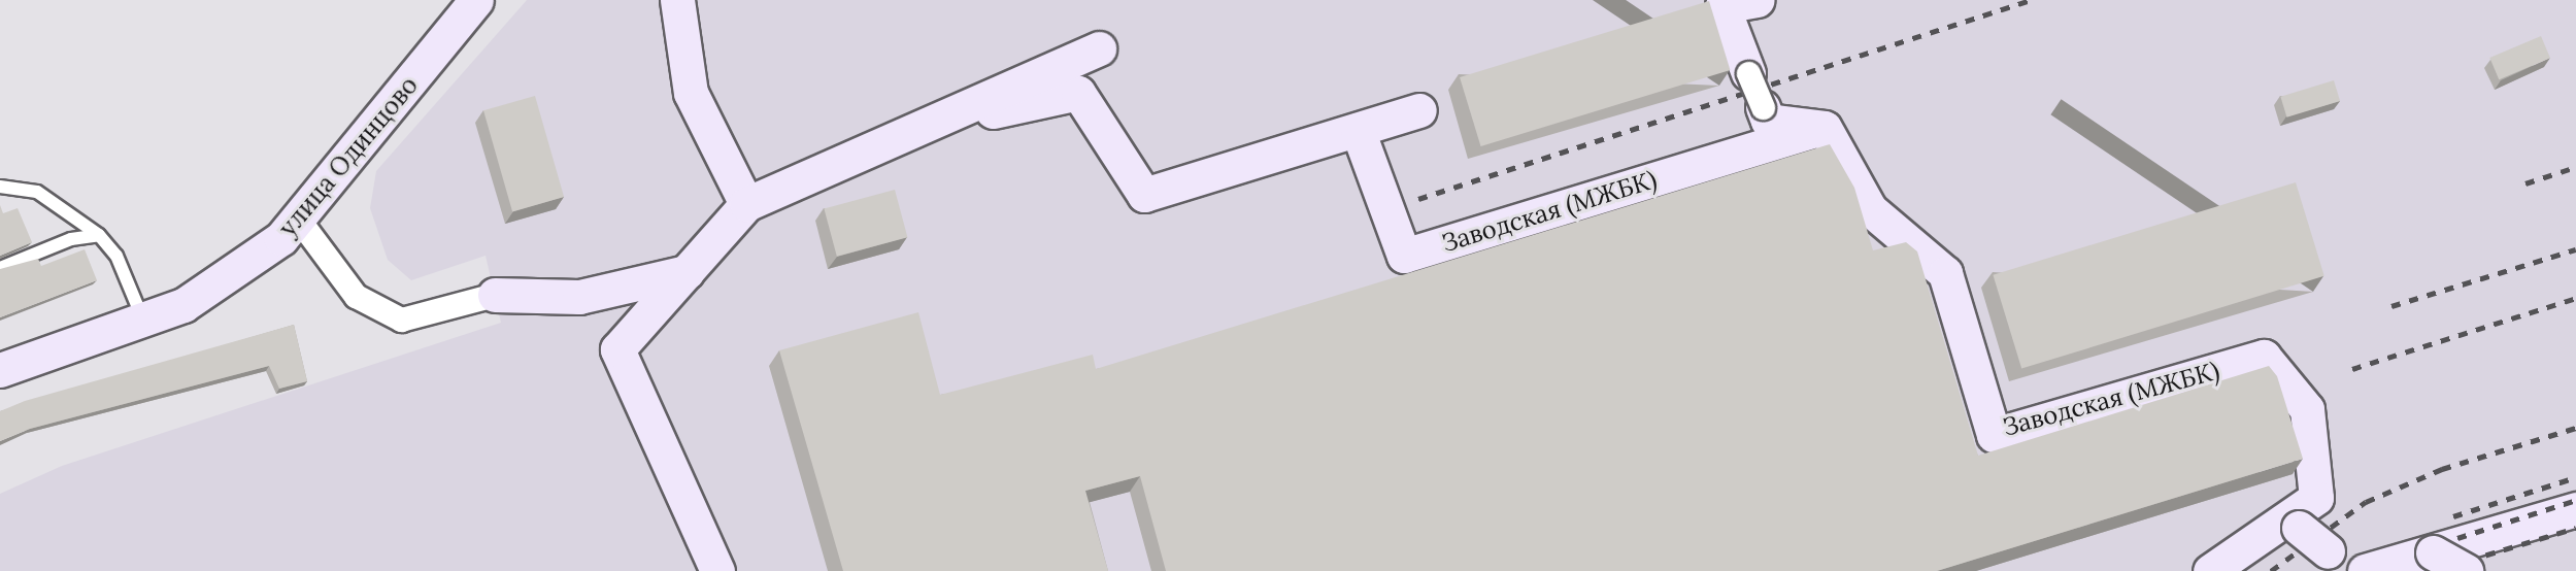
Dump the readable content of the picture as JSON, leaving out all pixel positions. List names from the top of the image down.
{
  "streets": {
    "street": ["улица Одинцово", "Заводская (МЖБК)"]
  }
}
